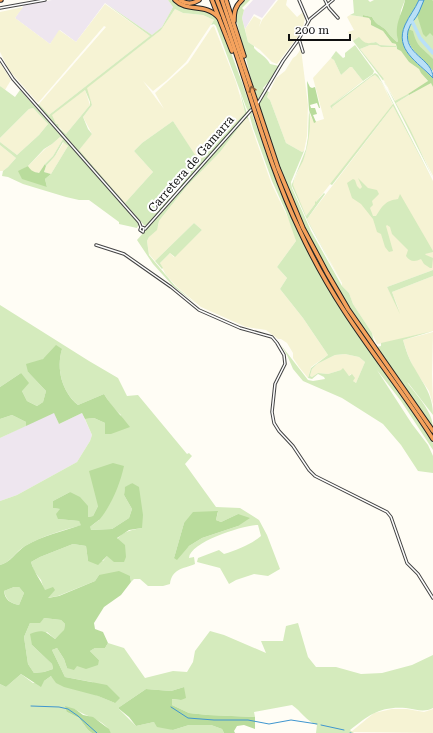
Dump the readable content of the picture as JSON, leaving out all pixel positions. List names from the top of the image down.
{
  "streets": {
    "street": ["Carretera de Gamarra"]
  },
  "scale_bar": "200 m"
}
